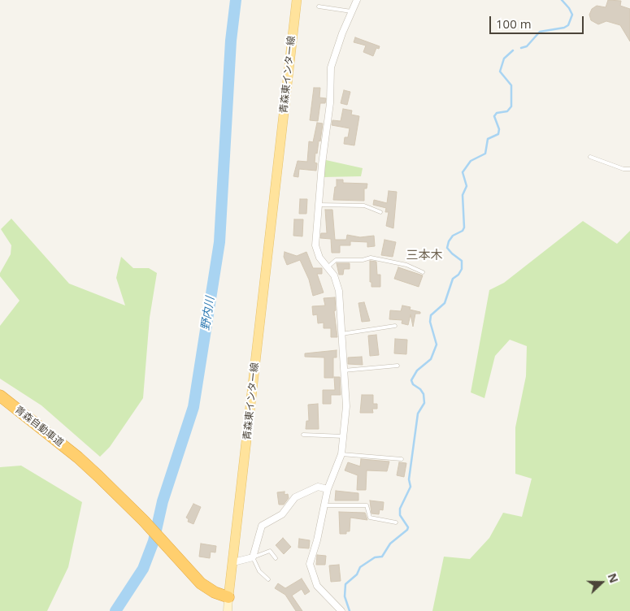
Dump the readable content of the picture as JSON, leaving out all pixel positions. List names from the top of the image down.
{
  "streets": {
    "highway": ["青森自動車道"],
    "main road": ["青森東インター線"]
  },
  "crossings": [
    ["青森東インター線", "青森自動車道"]
  ],
  "districts": ["三本木"],
  "water": ["野内川"],
  "scale_bar": "100 m",
  "north": "right"
}
